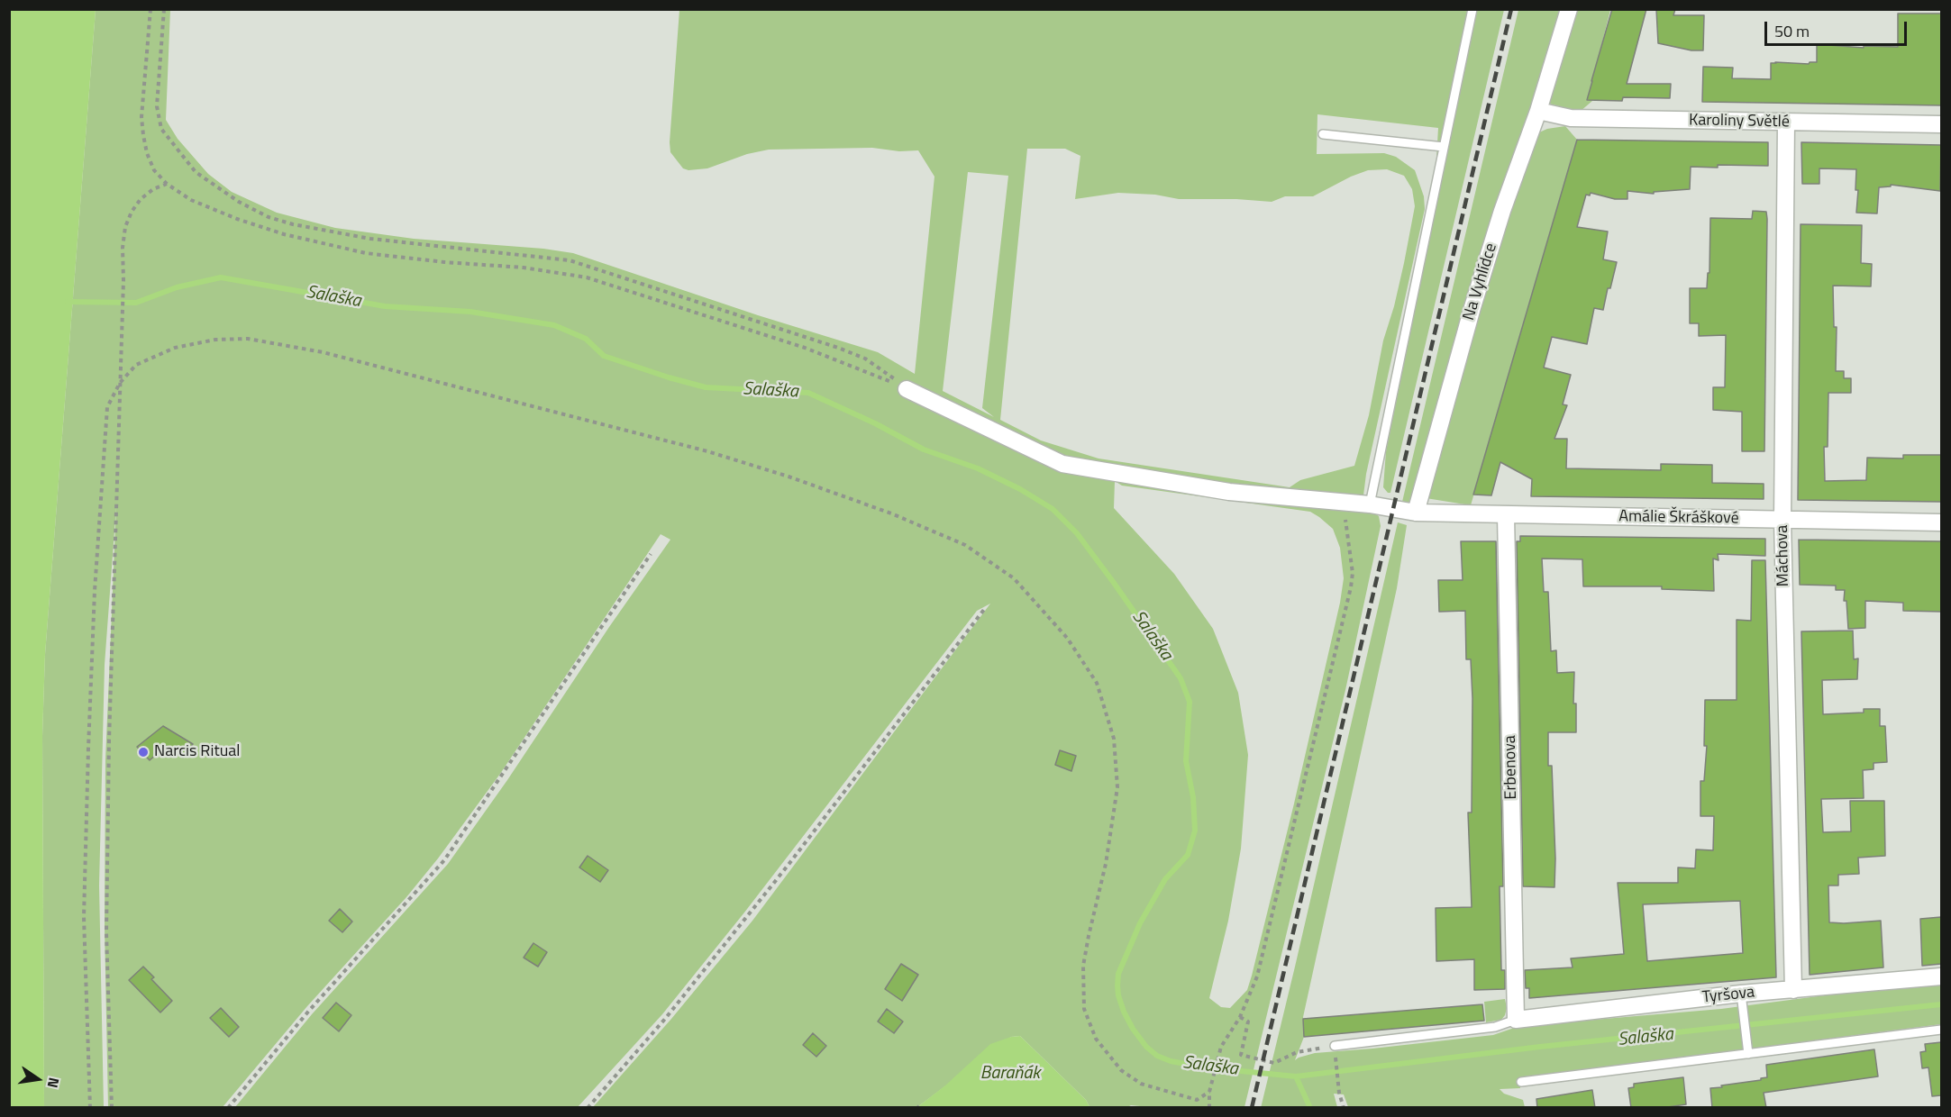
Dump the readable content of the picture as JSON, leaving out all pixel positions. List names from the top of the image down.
{
  "streets": {
    "street": [
      "Karoliny Světlé",
      "Na Vyhlídce",
      "Amálie Škráškové",
      "Máchova",
      "Erbenova",
      "Tyršova"
    ]
  },
  "crossings": [
    ["Karoliny Světlé", "Na Vyhlídce"],
    ["Karoliny Světlé", "Máchova"],
    ["Na Vyhlídce", "Amálie Škráškové"],
    ["Amálie Škráškové", "Máchova"],
    ["Amálie Škráškové", "Erbenova"],
    ["Máchova", "Tyršova"],
    ["Erbenova", "Tyršova"]
  ],
  "water": ["Salaška", "Baraňák"],
  "places": ["Narcis Ritual"],
  "scale_bar": "50 m",
  "north": "right"
}
